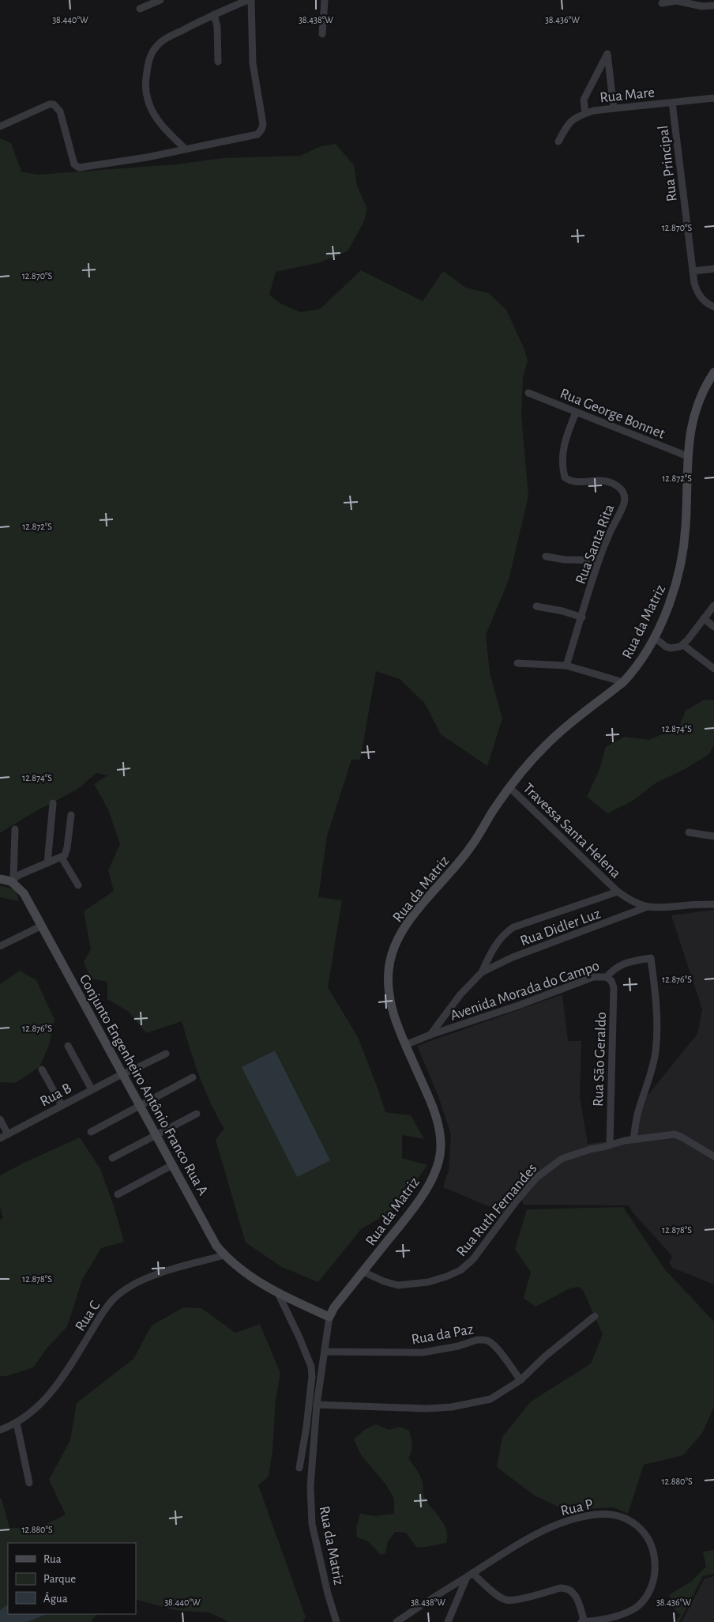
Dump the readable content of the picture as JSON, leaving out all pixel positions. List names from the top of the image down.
{
  "streets": {
    "street": [
      "Rua Mare",
      "Rua Principal",
      "Rua George Bonnet",
      "Rua Santa Rita",
      "Rua da Matriz",
      "Travessa Santa Helena",
      "Rua Didler Luz",
      "Avenida Morada do Campo",
      "Rua São Geraldo",
      "Conjunto Engenheiro Antônio Franco Rua A",
      "Rua B",
      "Rua Ruth Fernandes",
      "Rua C",
      "Rua da Paz",
      "Rua P"
    ]
  },
  "crossings": [
    ["Rua Mare", "Rua Principal"],
    ["Rua George Bonnet", "Rua Santa Rita"],
    ["Rua George Bonnet", "Rua da Matriz"],
    ["Rua da Matriz", "Travessa Santa Helena"],
    ["Rua da Matriz", "Avenida Morada do Campo"],
    ["Rua da Matriz", "Conjunto Engenheiro Antônio Franco Rua A"],
    ["Rua da Matriz", "Rua Ruth Fernandes"],
    ["Rua da Matriz", "Rua da Paz"],
    ["Travessa Santa Helena", "Rua Didler Luz"],
    ["Rua Didler Luz", "Avenida Morada do Campo"],
    ["Avenida Morada do Campo", "Rua São Geraldo"],
    ["Avenida Morada do Campo", "Rua Ruth Fernandes"],
    ["Rua São Geraldo", "Rua Ruth Fernandes"],
    ["Conjunto Engenheiro Antônio Franco Rua A", "Rua B"],
    ["Conjunto Engenheiro Antônio Franco Rua A", "Rua C"]
  ],
  "legend": ["Rua", "Parque", "Água"],
  "coordinates": [
    "38.440°W",
    "38.438°W",
    "38.436°W",
    "12.870°S",
    "12.872°S",
    "12.874°S",
    "12.876°S",
    "12.878°S",
    "12.880°S"
  ]
}
